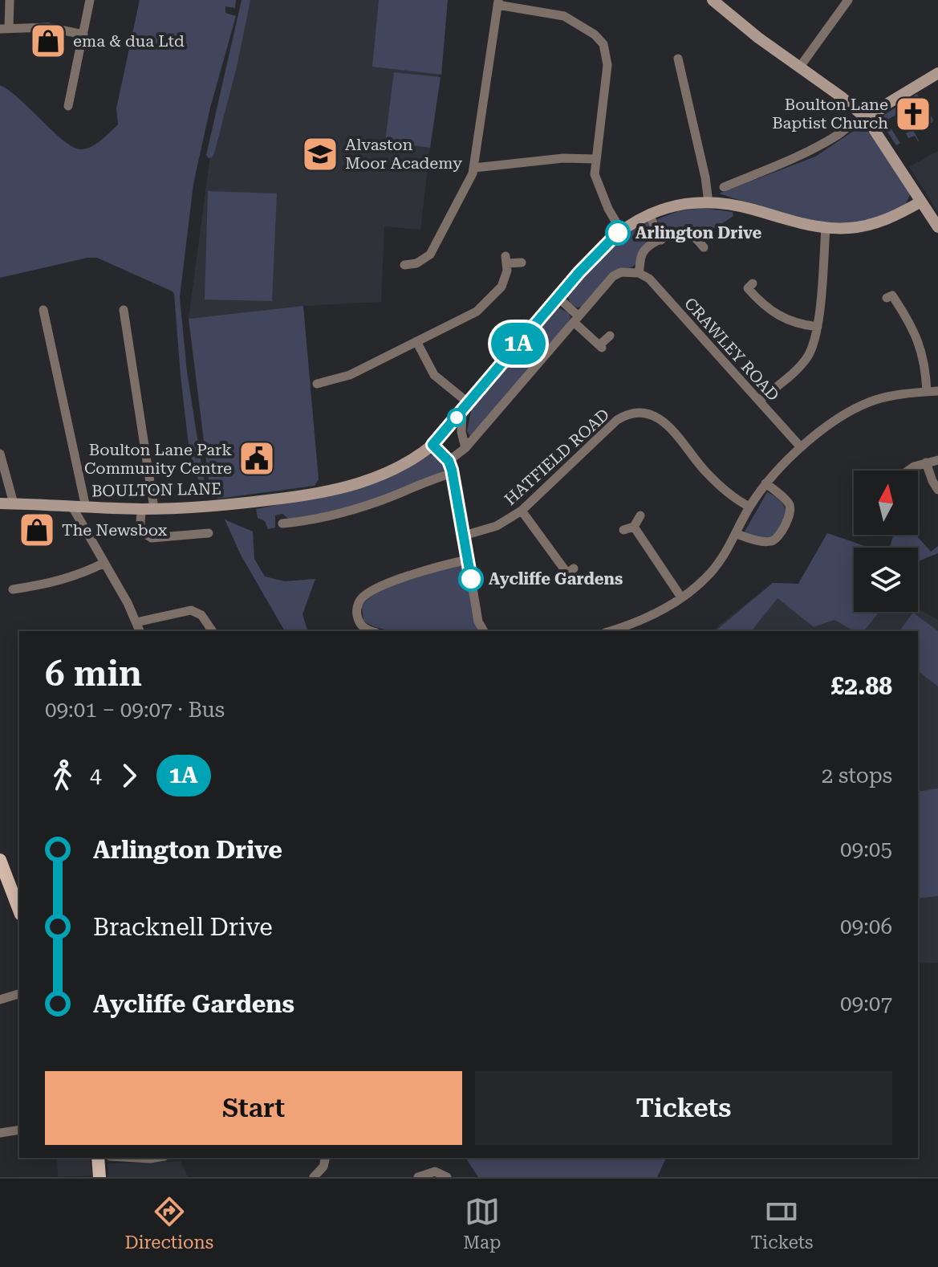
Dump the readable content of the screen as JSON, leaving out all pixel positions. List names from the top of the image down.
{
  "streets": {
    "street": ["CRAWLEY ROAD", "HATFIELD ROAD", "BOULTON LANE"]
  },
  "places": {
    "shop": ["ema & dua Ltd", "The Newsbox"],
    "church": ["Boulton Lane Baptist Church"],
    "school or university": ["Alvaston Moor Academy"],
    "other": ["Arlington Drive", "Aycliffe Gardens"],
    "public building": ["Boulton Lane Park Community Centre"]
  },
  "lines": ["bus line 1A"],
  "north": "top",
  "page": {
    "on_map": "1A",
    "heading": ["6 min", "09:01 – 09:07 · Bus", "£2.88"],
    "legs": ["4", "1A", "2 stops"],
    "list": [
      {
        "name": "Arlington Drive",
        "value": "09:05"
      },
      {
        "name": "Bracknell Drive",
        "value": "09:06"
      },
      {
        "name": "Aycliffe Gardens",
        "value": "09:07"
      }
    ],
    "buttons": ["Start", "Tickets"],
    "tabs": ["Directions", "Map", "Tickets"]
  }
}
